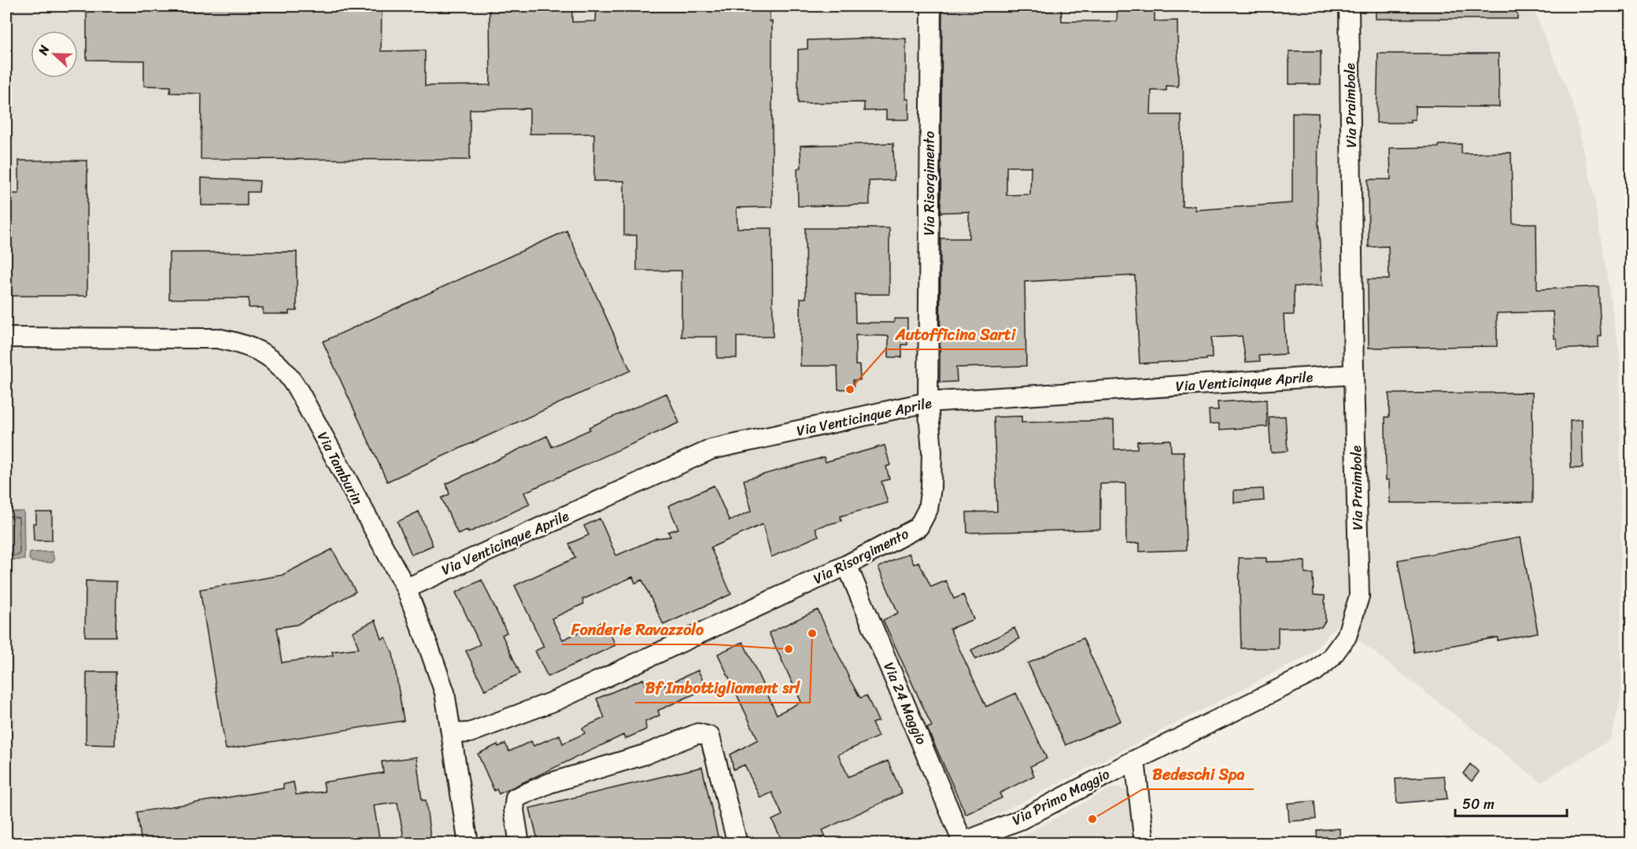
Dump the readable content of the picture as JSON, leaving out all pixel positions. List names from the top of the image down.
{
  "streets": {
    "street": [
      "Via Praimbole",
      "Via Risorgimento",
      "Via Venticinque Aprile",
      "Via Tamburin",
      "Via 24 Maggio",
      "Via Primo Maggio"
    ]
  },
  "crossings": [
    ["Via Praimbole", "Via Venticinque Aprile"],
    ["Via Praimbole", "Via Primo Maggio"],
    ["Via Risorgimento", "Via Venticinque Aprile"],
    ["Via Risorgimento", "Via Tamburin"],
    ["Via Risorgimento", "Via 24 Maggio"],
    ["Via Venticinque Aprile", "Via Tamburin"],
    ["Via 24 Maggio", "Via Primo Maggio"]
  ],
  "places": [
    "Autofficina Sarti",
    "Bf Imbottigliament srl",
    "Fonderie Ravazzolo",
    "Bedeschi Spa"
  ],
  "scale_bar": "50 m",
  "north": "left"
}
